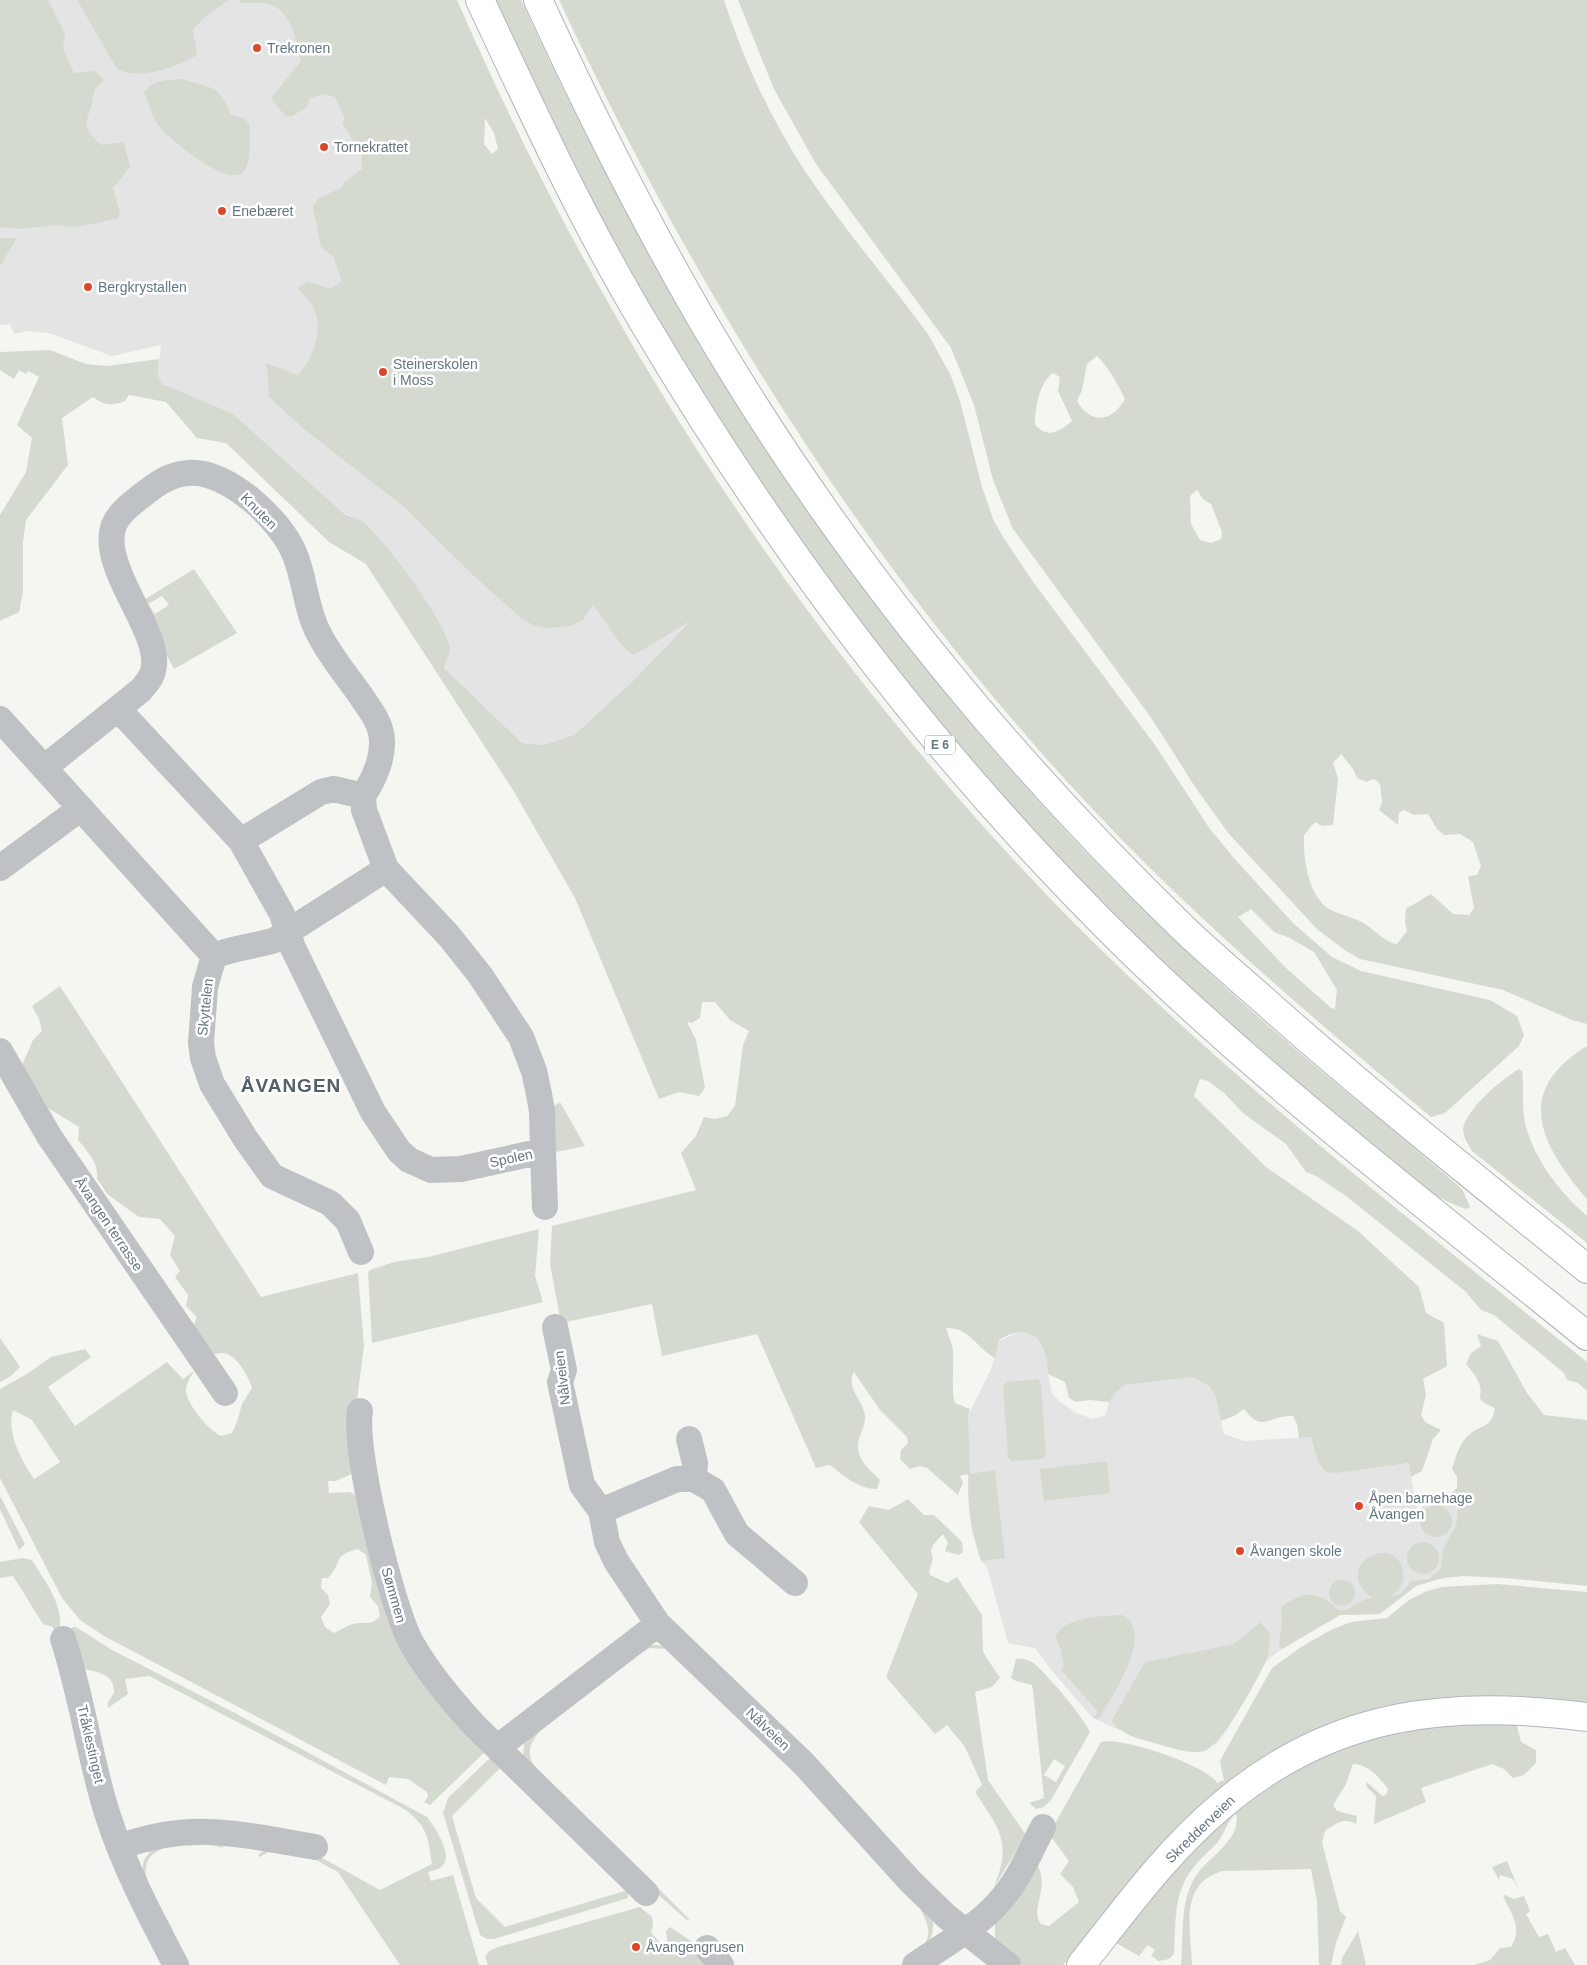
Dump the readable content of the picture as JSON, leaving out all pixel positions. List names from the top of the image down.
{
  "streets": {
    "main road": ["E 6", "Skredderveien"],
    "street": [
      "Knuten",
      "Skyttelen",
      "Spolen",
      "Åvangen terrasse",
      "Nålveien",
      "Sømmen",
      "Tråklestinget"
    ]
  },
  "districts": ["ÅVANGEN"],
  "places": [
    "Trekronen",
    "Tornekrattet",
    "Enebæret",
    "Bergkrystallen",
    "Steinerskolen i Moss",
    "Åpen barnehage Åvangen",
    "Åvangen skole",
    "Åvangengrusen"
  ]
}
